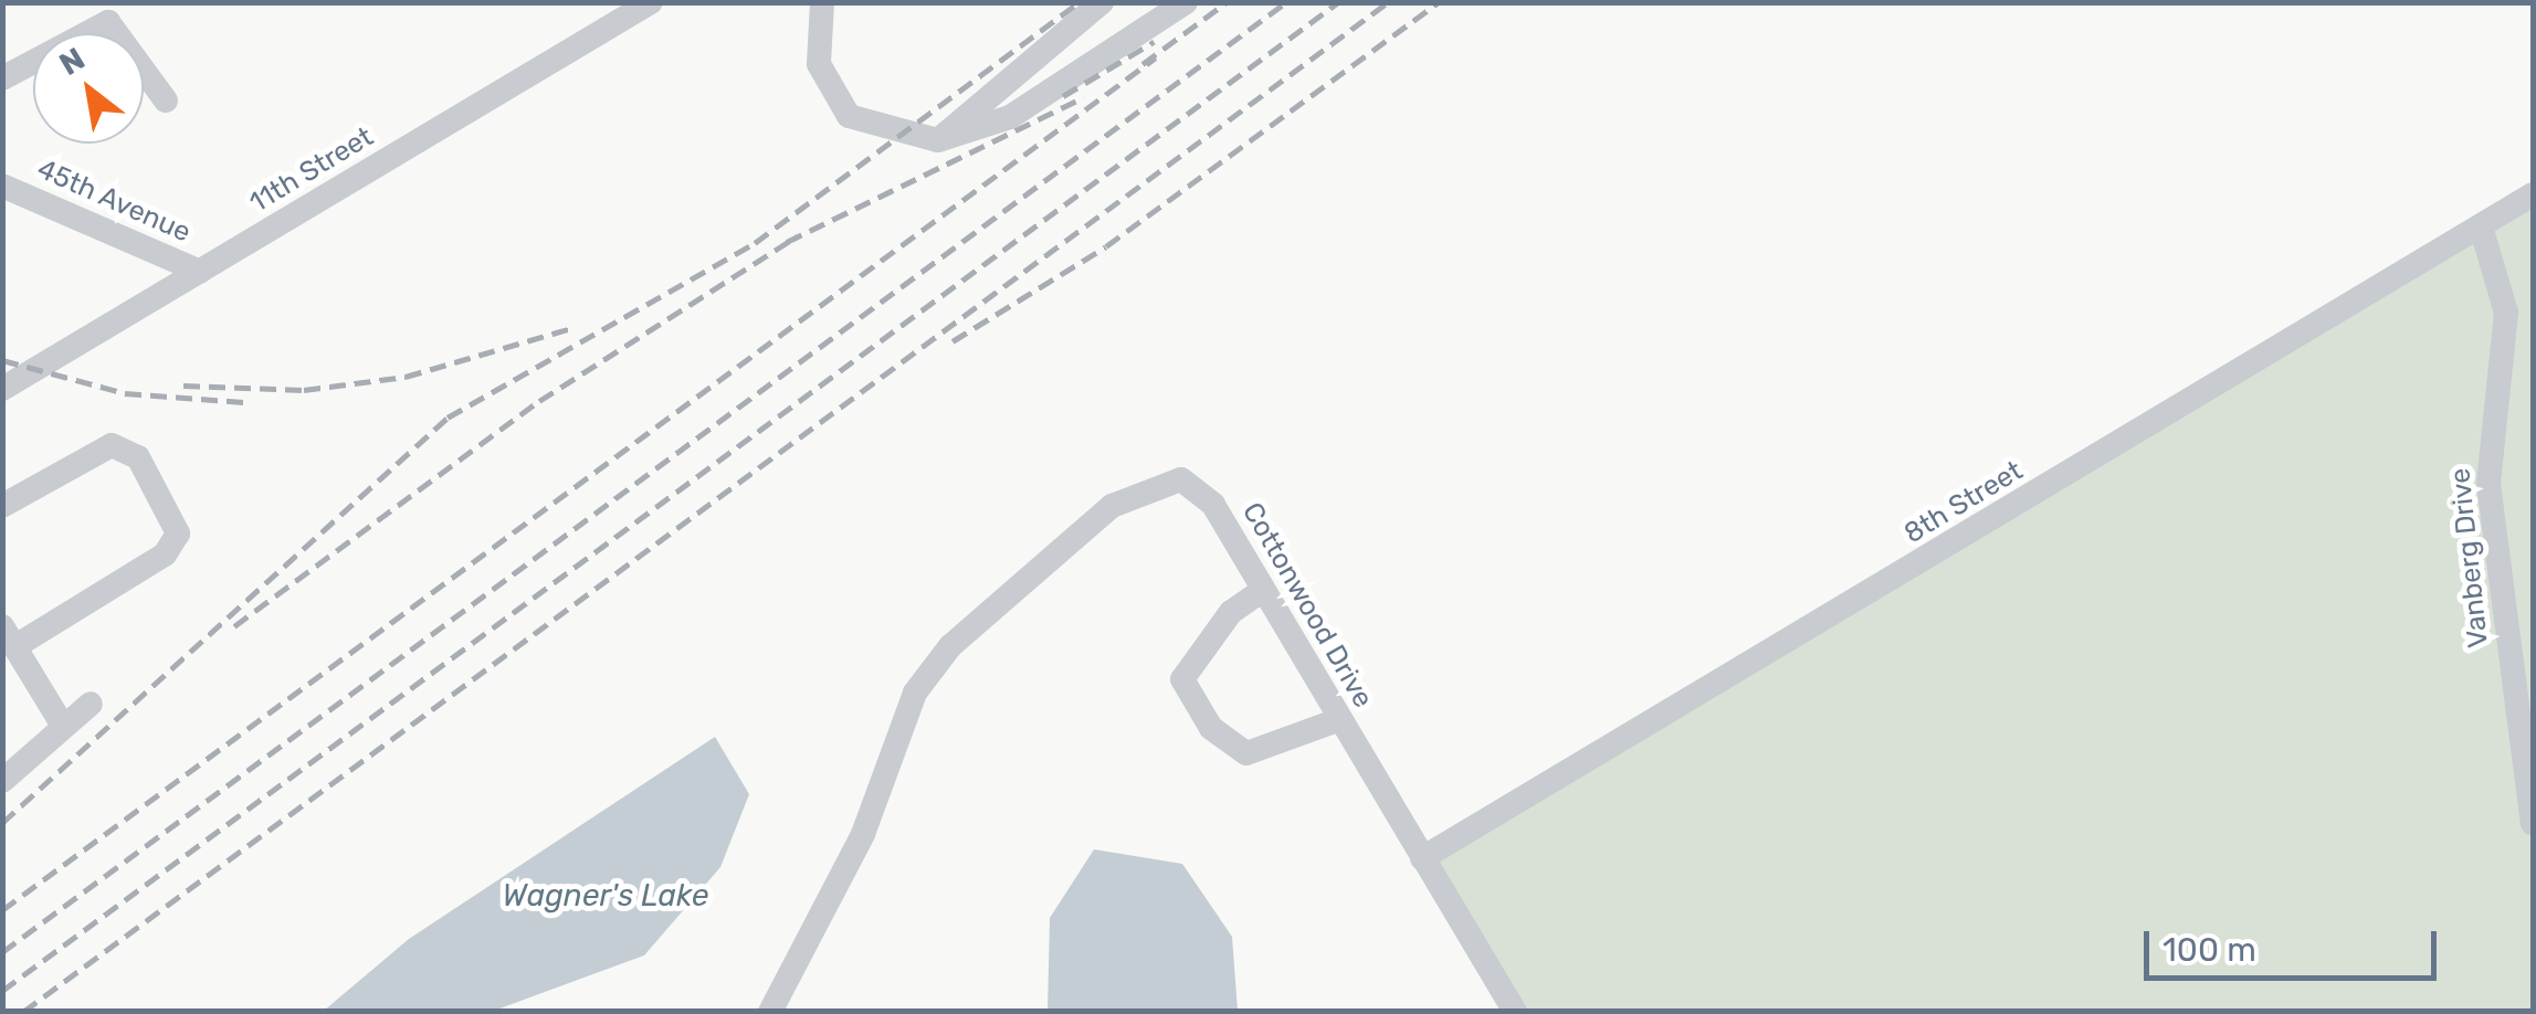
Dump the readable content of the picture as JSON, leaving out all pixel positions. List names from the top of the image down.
{
  "streets": {
    "street": [
      "11th Street",
      "45th Avenue",
      "8th Street",
      "Vanberg Drive",
      "Cottonwood Drive"
    ]
  },
  "crossings": [
    ["11th Street", "45th Avenue"],
    ["8th Street", "Vanberg Drive"],
    ["8th Street", "Cottonwood Drive"]
  ],
  "water": ["Wagner's Lake"],
  "scale_bar": "100 m",
  "north": "top left"
}
